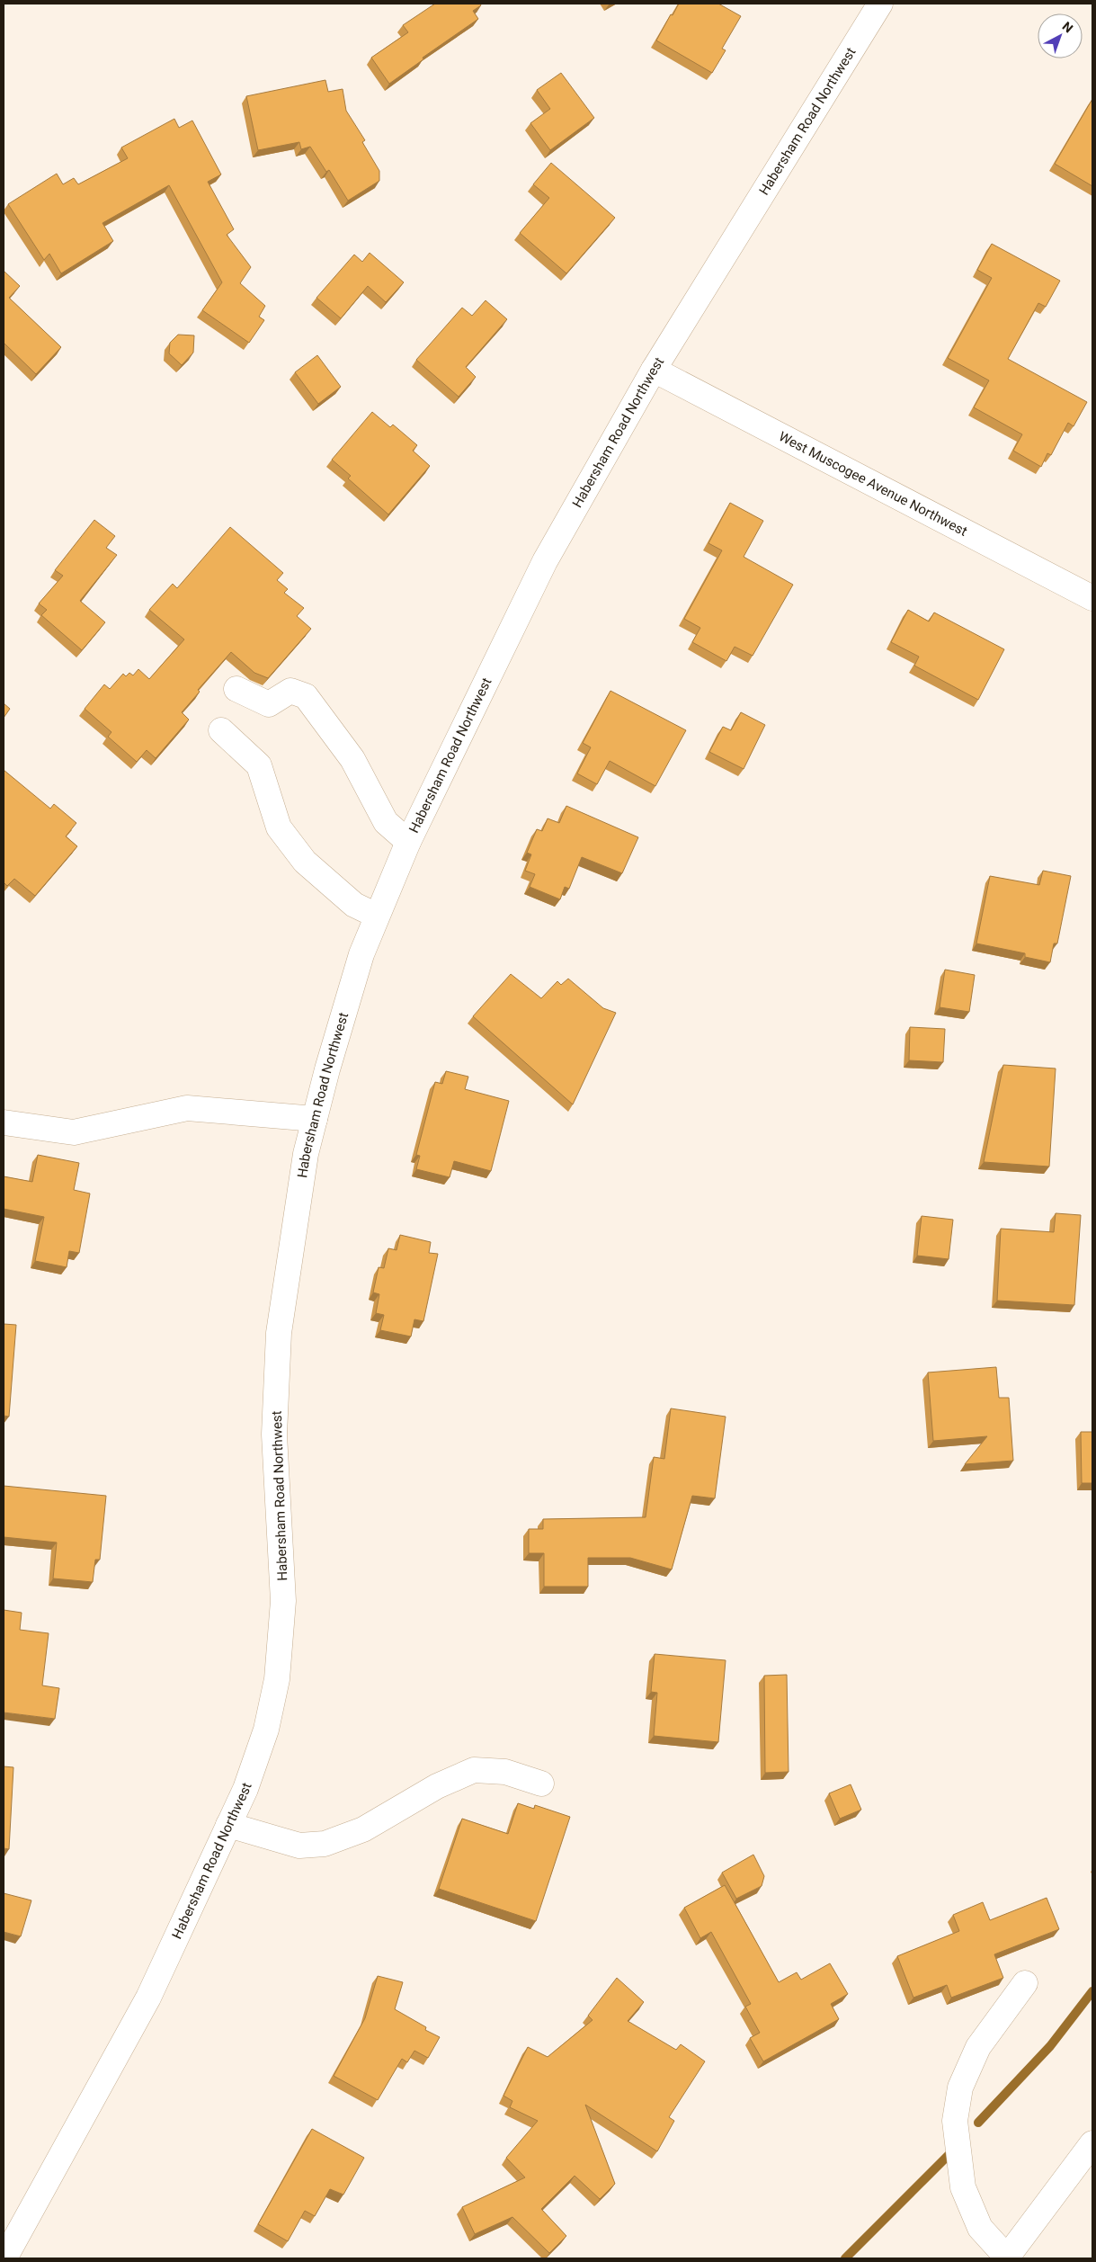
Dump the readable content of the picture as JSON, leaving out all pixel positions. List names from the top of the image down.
{
  "streets": {
    "street": ["Habersham Road Northwest", "West Muscogee Avenue Northwest"]
  },
  "crossings": [
    ["Habersham Road Northwest", "West Muscogee Avenue Northwest"]
  ],
  "north": "top right"
}
